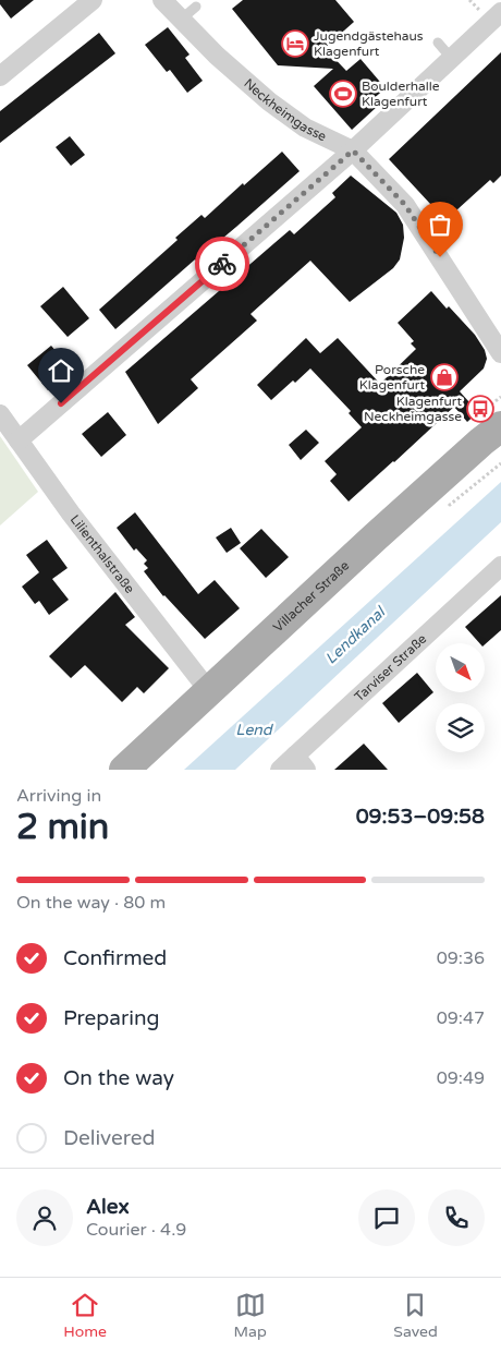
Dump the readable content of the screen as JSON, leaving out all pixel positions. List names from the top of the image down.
{
  "streets": {
    "main road": ["Villacher Straße"],
    "street": ["Neckheimgasse", "Lilienthalstraße", "Tarviser Straße"]
  },
  "crossings": [
    ["Lilienthalstraße", "Villacher Straße"]
  ],
  "water": ["Lendkanal", "Lend"],
  "places": {
    "hotel": ["Jugendgästehaus Klagenfurt"],
    "sports": ["Boulderhalle Klagenfurt"],
    "shop": ["Porsche Klagenfurt"],
    "bus stop": ["Klagenfurt Neckheimgasse"]
  },
  "north": "bottom right",
  "page": {
    "heading": ["2 min", "Arriving in", "09:53–09:58"],
    "panel": ["Alex", "Courier · 4.9"],
    "bar": "On the way · 80 m",
    "list": [
      ["Confirmed", "09:36"],
      ["Preparing", "09:47"],
      ["On the way", "09:49"],
      "Delivered"
    ],
    "tabs": ["Home", "Map", "Saved"]
  }
}
